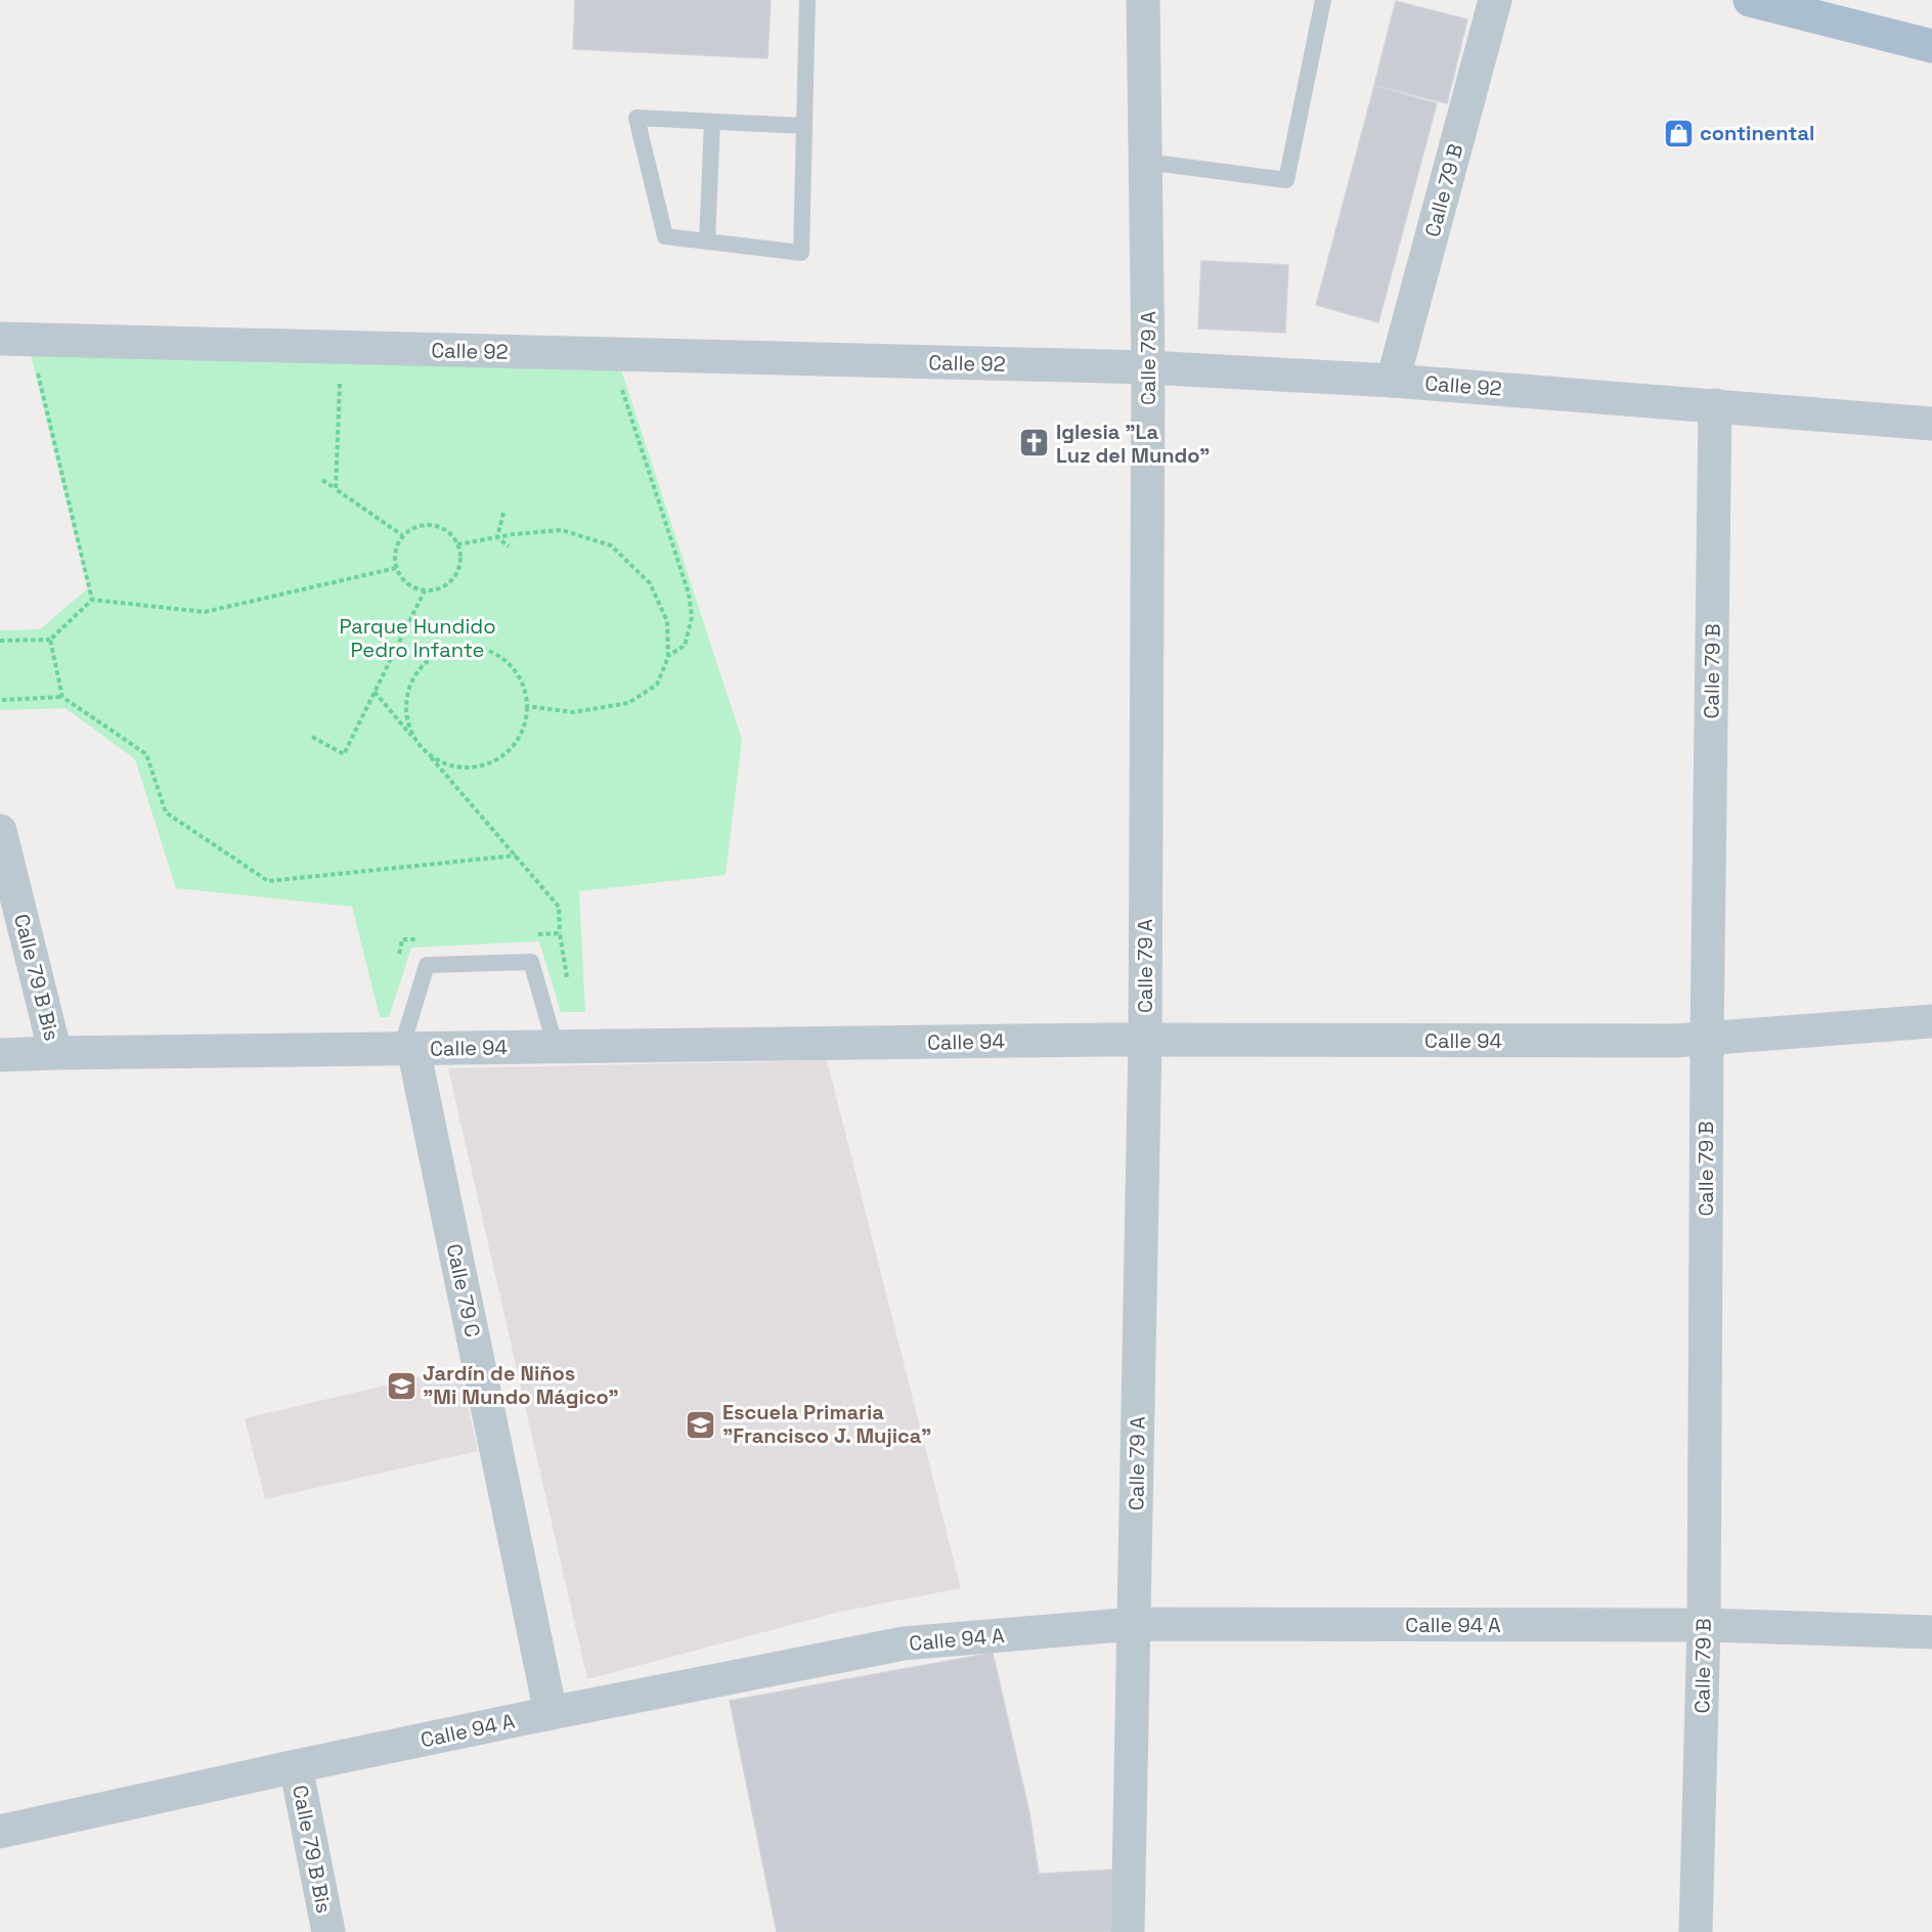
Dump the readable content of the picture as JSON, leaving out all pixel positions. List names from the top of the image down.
{
  "streets": {
    "street": [
      "Calle 79 B",
      "Calle 92",
      "Calle 79 A",
      "Calle 79 B Bis",
      "Calle 94",
      "Calle 79 C",
      "Calle 94 A"
    ]
  },
  "crossings": [
    ["Calle 79 B", "Calle 92"],
    ["Calle 79 B", "Calle 94"],
    ["Calle 79 B", "Calle 94 A"],
    ["Calle 92", "Calle 79 A"],
    ["Calle 79 A", "Calle 94"],
    ["Calle 79 A", "Calle 94 A"],
    ["Calle 79 B Bis", "Calle 94"],
    ["Calle 79 B Bis", "Calle 94 A"],
    ["Calle 94", "Calle 79 C"],
    ["Calle 79 C", "Calle 94 A"]
  ],
  "parks": ["Parque Hundido Pedro Infante"],
  "places": {
    "shop": ["continental"],
    "church": ["Iglesia \"La Luz del Mundo\""],
    "school or university": ["Jardín de Niños \"Mi Mundo Mágico\"", "Escuela Primaria \"Francisco J. Mujica\""]
  }
}
